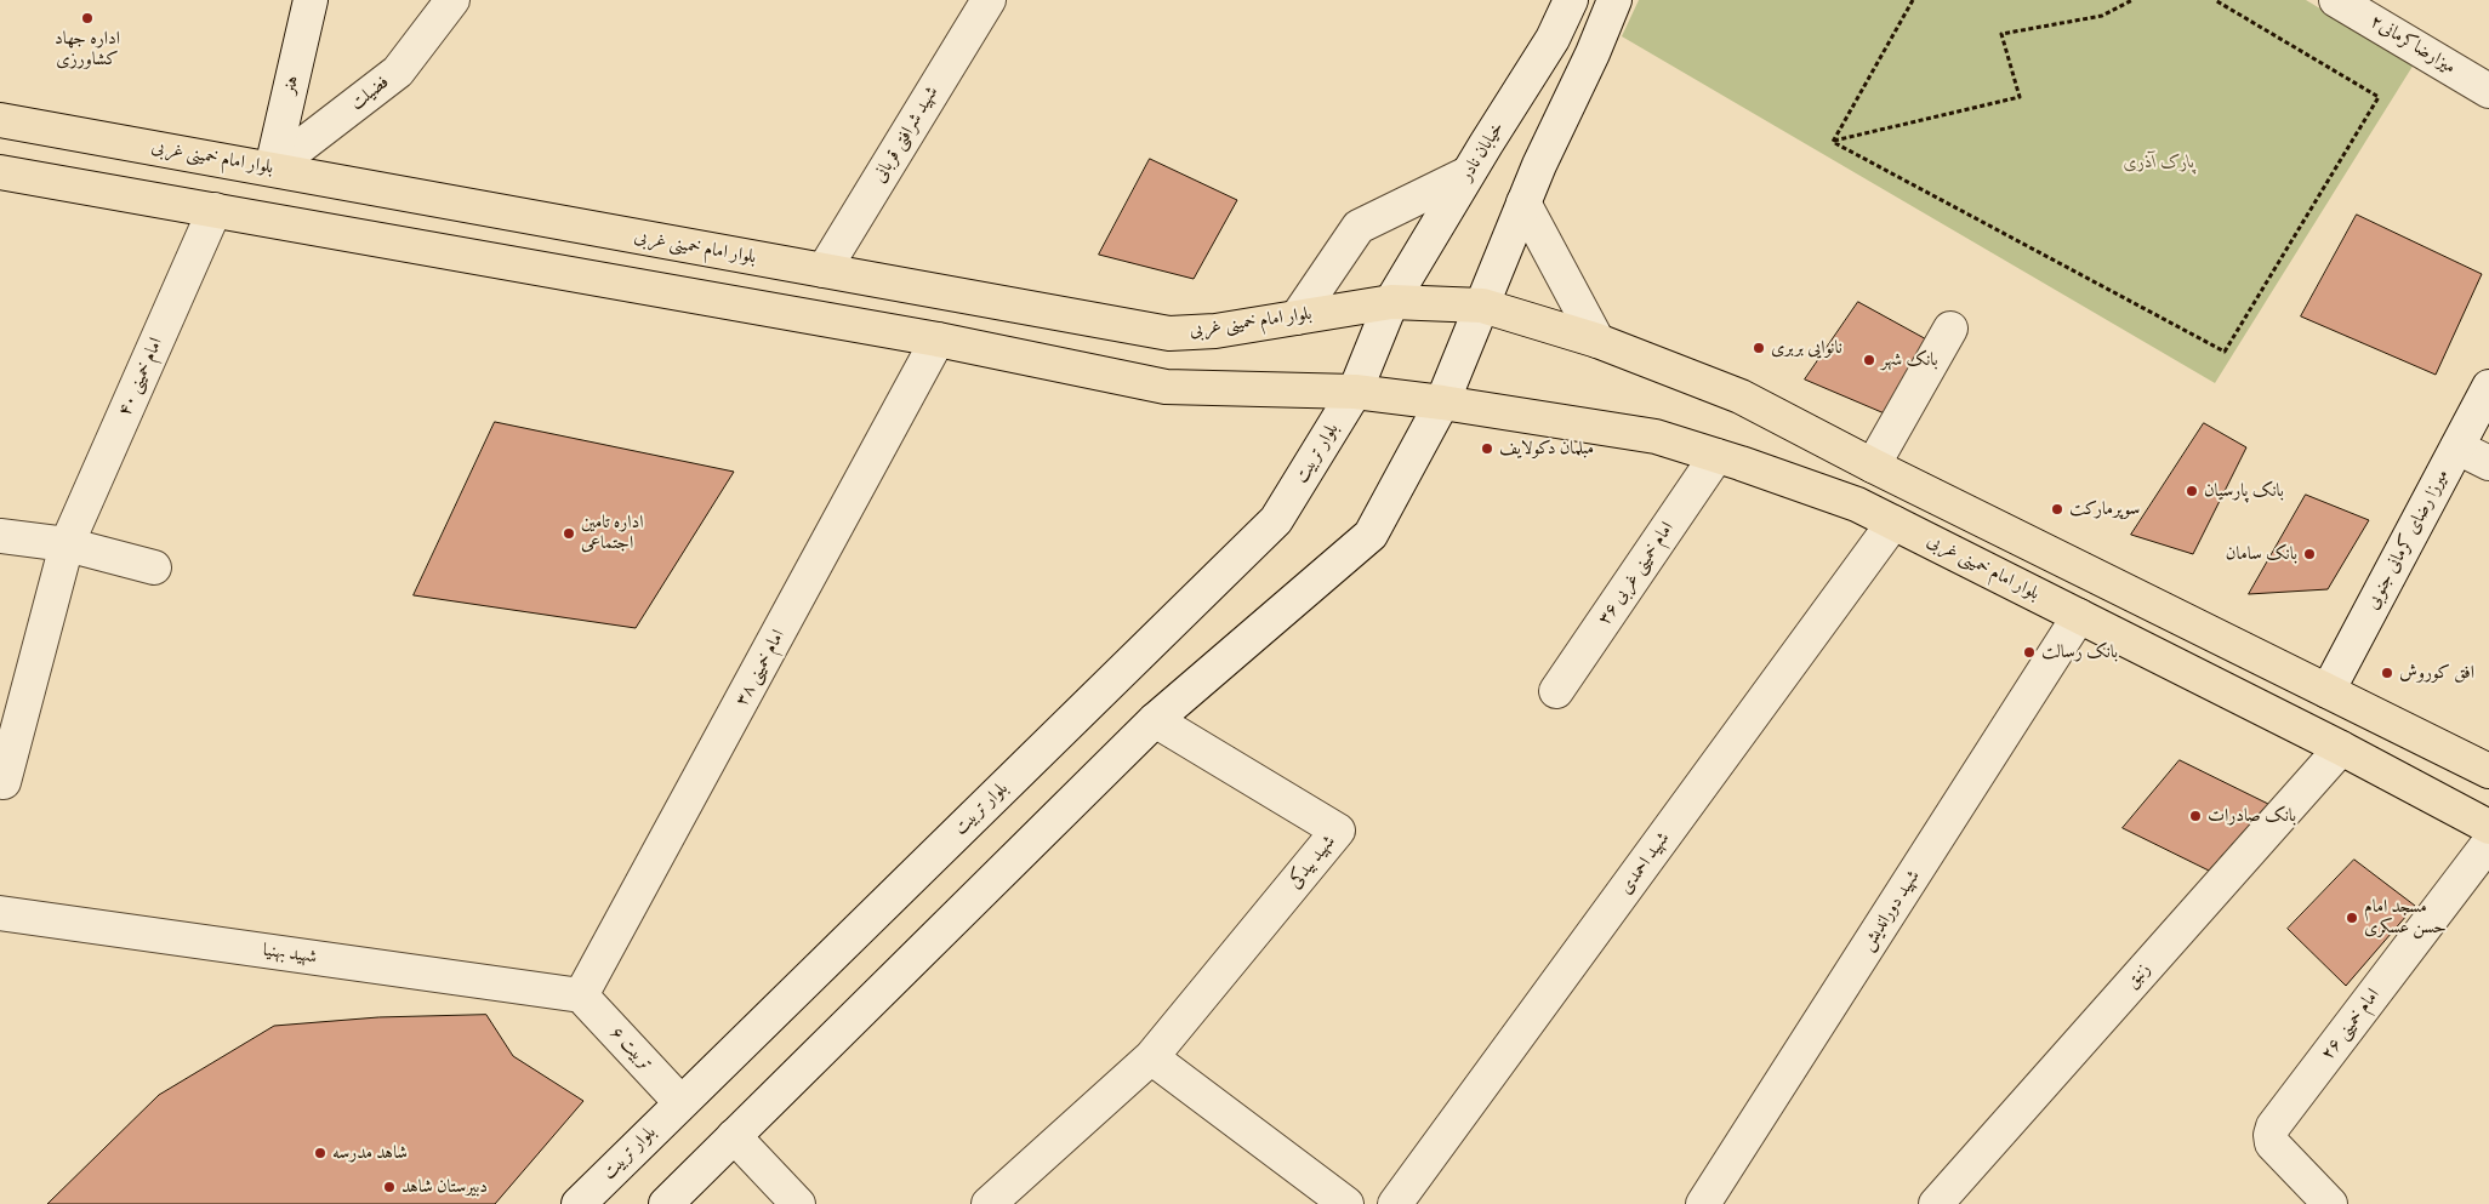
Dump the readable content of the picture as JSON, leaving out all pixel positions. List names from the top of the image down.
{
  "streets": {
    "main road": ["بلوار امام خمینی غربی"],
    "street": [
      "میزارضاکرمانی۲",
      "هنر",
      "فضیلت",
      "شهید شرافتی قربانی",
      "خیابان نادر",
      "امام خمینی ۴۰",
      "بلوار تربیت",
      "میرزا رضای کرمانی جنوبی",
      "امام خمینی غربی ۳۶",
      "۳۸ امام خمینی",
      "شهید بیدکی",
      "شهید احمدی",
      "شهید دوراندیش",
      "شهید بهنیا",
      "زنبق",
      "امام خمینی ۲۶",
      "تربیت ۶"
    ]
  },
  "crossings": [
    ["هنر", "فضیلت"],
    ["هنر", "بلوار امام خمینی غربی"],
    ["فضیلت", "بلوار امام خمینی غربی"],
    ["شهید شرافتی قربانی", "بلوار امام خمینی غربی"],
    ["خیابان نادر", "بلوار امام خمینی غربی"],
    ["خیابان نادر", "بلوار تربیت"],
    ["بلوار امام خمینی غربی", "بلوار تربیت"],
    ["بلوار امام خمینی غربی", "امام خمینی غربی ۳۶"],
    ["بلوار امام خمینی غربی", "شهید احمدی"],
    ["بلوار امام خمینی غربی", "شهید دوراندیش"],
    ["بلوار امام خمینی غربی", "زنبق"],
    ["بلوار تربیت", "تربیت ۶"],
    ["۳۸ امام خمینی", "شهید بهنیا"],
    ["۳۸ امام خمینی", "تربیت ۶"],
    ["شهید بهنیا", "تربیت ۶"]
  ],
  "parks": ["پارک آذری"],
  "places": [
    "اداره جهاد کشاورزی",
    "نانوایی بربری",
    "بانک شهر",
    "مبلمان دکولایف",
    "بانک پارسیان",
    "سوپرمارکت",
    "اداره تامین اجتماعی",
    "بانک سامان",
    "بانک رسالت",
    "افق کوروش",
    "بانک صادرات",
    "مسجد امام حسن عسکری",
    "شاهد مدرسه",
    "دبیرستان شاهد"
  ]
}
